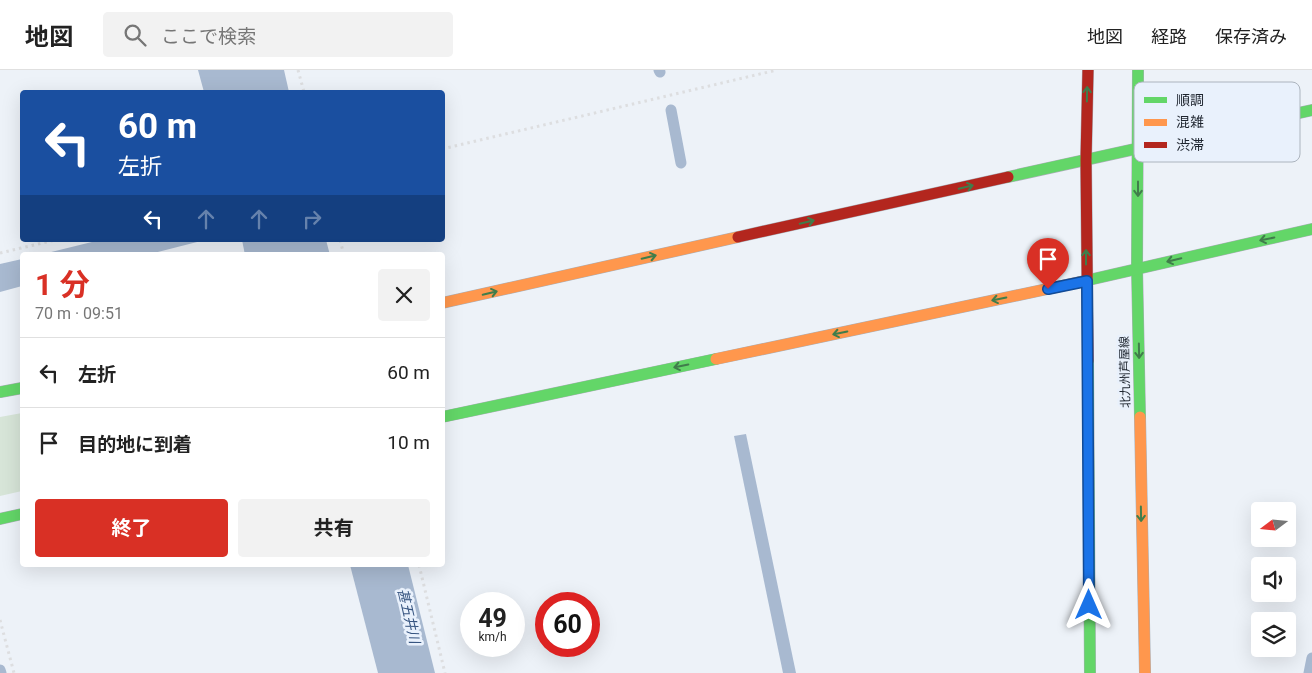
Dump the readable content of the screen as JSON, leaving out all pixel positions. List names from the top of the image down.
{
  "streets": {
    "street": ["北九州芦屋線"]
  },
  "water": ["甚五井川"],
  "legend": ["順調", "混雑", "渋滞"],
  "north": "left",
  "page": {
    "header": "地図",
    "search": "ここで検索",
    "nav": ["地図", "経路", "保存済み"],
    "turn": ["60 m", "左折"],
    "heading": ["1 分", "70 m · 09:51"],
    "list": [
      {
        "name": "左折",
        "value": "60 m"
      },
      {
        "name": "目的地に到着",
        "value": "10 m"
      }
    ],
    "buttons": ["終了", "共有"],
    "speed": "49 km/h",
    "limit": "60"
  }
}
